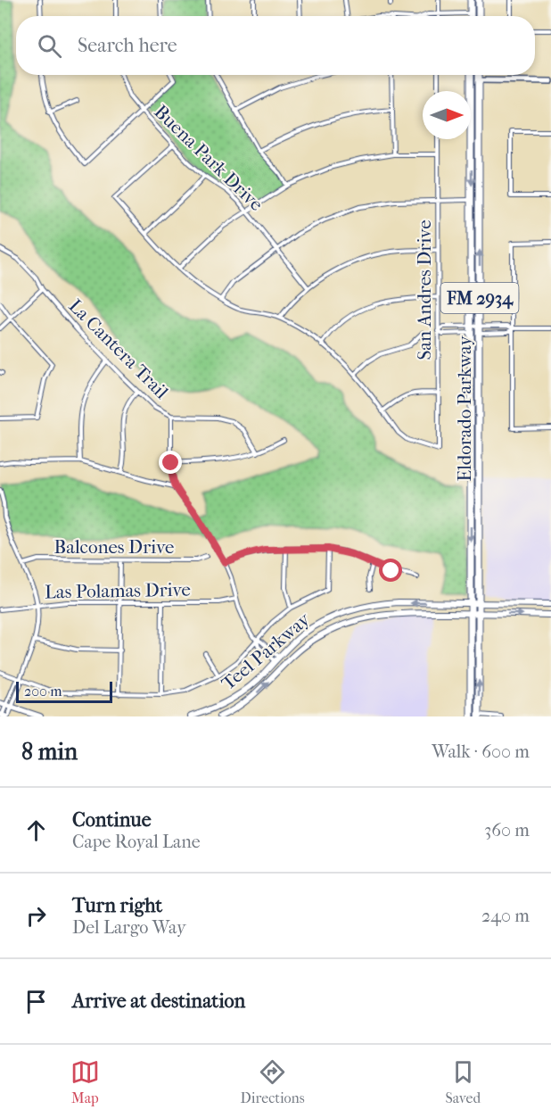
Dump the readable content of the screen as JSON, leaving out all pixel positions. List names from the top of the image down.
{
  "streets": {
    "main road": ["FM 2934", "Eldorado Parkway", "Teel Parkway"],
    "street": [
      "Buena Park Drive",
      "San Andres Drive",
      "La Cantera Trail",
      "Balcones Drive",
      "Las Polamas Drive"
    ]
  },
  "crossings": [
    ["Eldorado Parkway", "Teel Parkway"]
  ],
  "scale_bar": "200 m",
  "north": "right",
  "page": {
    "search": "Search here",
    "scale": "200 m",
    "heading": ["8 min", "Walk · 600 m"],
    "list": [
      ["Continue", "Cape Royal Lane", "360 m"],
      ["Turn right", "Del Largo Way", "240 m"],
      "Arrive at destination"
    ],
    "nav": ["Map", "Directions", "Saved"]
  }
}
